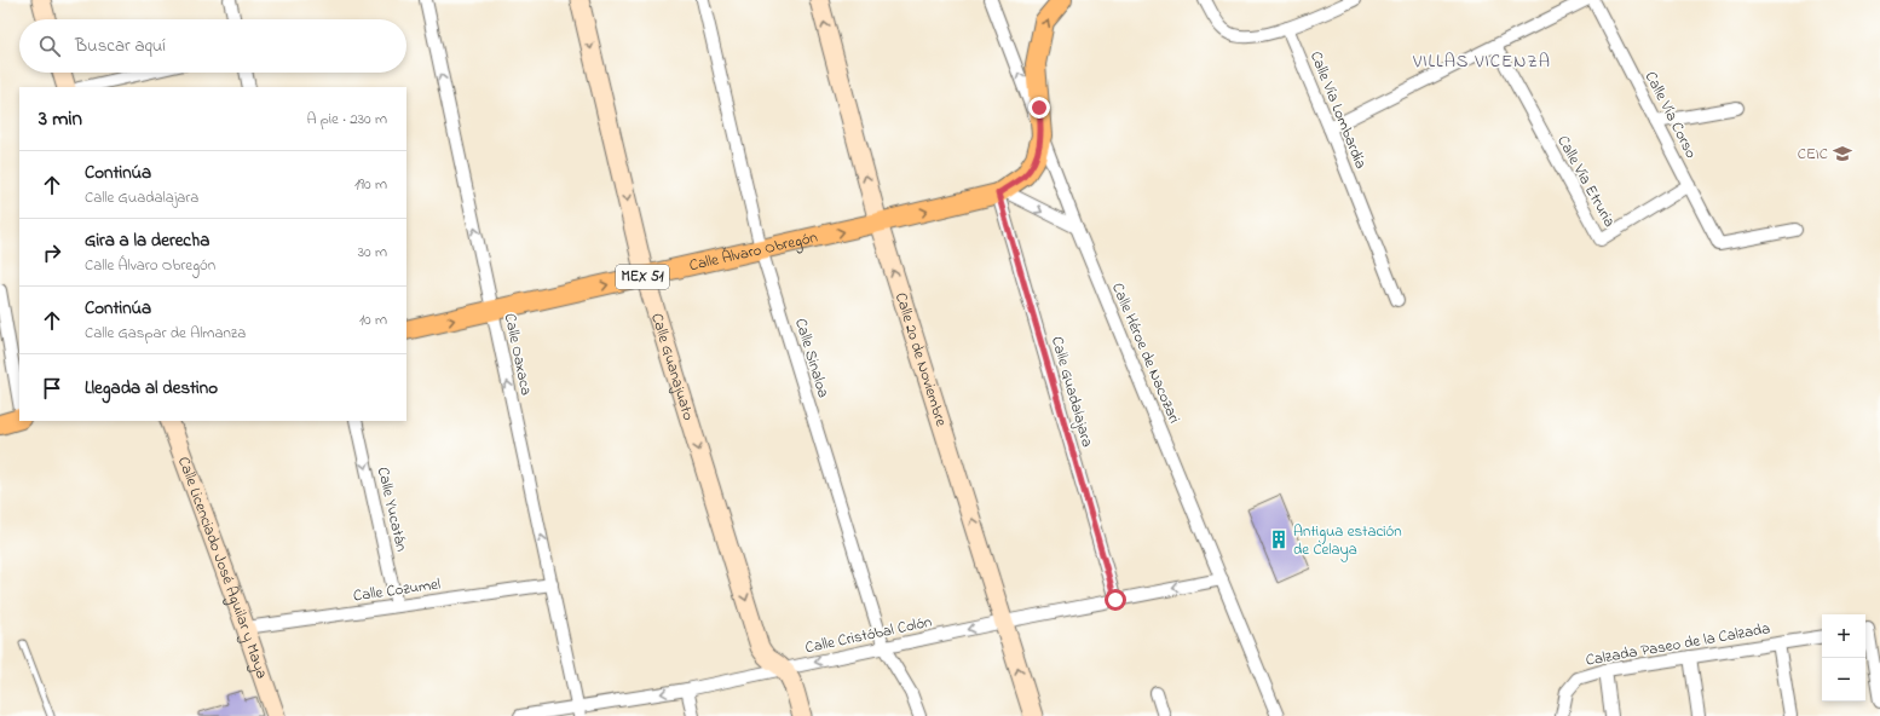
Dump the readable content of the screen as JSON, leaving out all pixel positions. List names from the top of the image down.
{
  "streets": {
    "main road": ["Calle Álvaro Obregón", "MEX 51"],
    "street": [
      "Calle Vía Lombardía",
      "Calle Vía Corso",
      "Calle Vía Etruria",
      "Calle Héroe de Nacozari",
      "Calle Oaxaca",
      "Calle Sinaloa",
      "Calle 20 de Noviembre",
      "Calle Guanajuato",
      "Calle Guadalajara",
      "Calle Yucatán",
      "Calle Licenciado José Aguilar y Maya",
      "Calle Cozumel",
      "Calle Cristóbal Colón",
      "Calzada Paseo de la Calzada"
    ]
  },
  "crossings": [
    ["Calle Vía Corso", "Calle Vía Etruria"],
    ["Calle Álvaro Obregón", "Calle Héroe de Nacozari"],
    ["Calle Álvaro Obregón", "Calle Oaxaca"],
    ["Calle Álvaro Obregón", "Calle Sinaloa"],
    ["Calle Álvaro Obregón", "Calle 20 de Noviembre"],
    ["Calle Álvaro Obregón", "Calle Guanajuato"],
    ["Calle Álvaro Obregón", "Calle Guadalajara"],
    ["Calle Héroe de Nacozari", "Calle Cristóbal Colón"],
    ["Calle Oaxaca", "Calle Cozumel"],
    ["Calle Oaxaca", "Calle Cristóbal Colón"],
    ["Calle Sinaloa", "Calle Cristóbal Colón"],
    ["Calle 20 de Noviembre", "Calle Cristóbal Colón"],
    ["Calle Guanajuato", "Calle Cristóbal Colón"],
    ["Calle Guadalajara", "Calle Cristóbal Colón"],
    ["Calle Yucatán", "Calle Cozumel"],
    ["Calle Licenciado José Aguilar y Maya", "Calle Cozumel"]
  ],
  "one_way": [
    "Calle Álvaro Obregón",
    "Calle Oaxaca",
    "Calle 20 de Noviembre",
    "Calle Guanajuato",
    "Calle Yucatán",
    "Calle Cristóbal Colón"
  ],
  "districts": ["VILLAS VICENZA"],
  "places": {
    "school or university": ["CEIC"],
    "building": ["Antigua estación de Celaya"]
  },
  "page": {
    "search": "Buscar aquí",
    "heading": ["3 min", "A pie · 230 m"],
    "list": [
      ["Continúa", "Calle Guadalajara", "190 m"],
      ["Gira a la derecha", "Calle Álvaro Obregón", "30 m"],
      ["Continúa", "Calle Gaspar de Almanza", "10 m"],
      "Llegada al destino"
    ],
    "map_buttons": ["+", "−"]
  }
}
